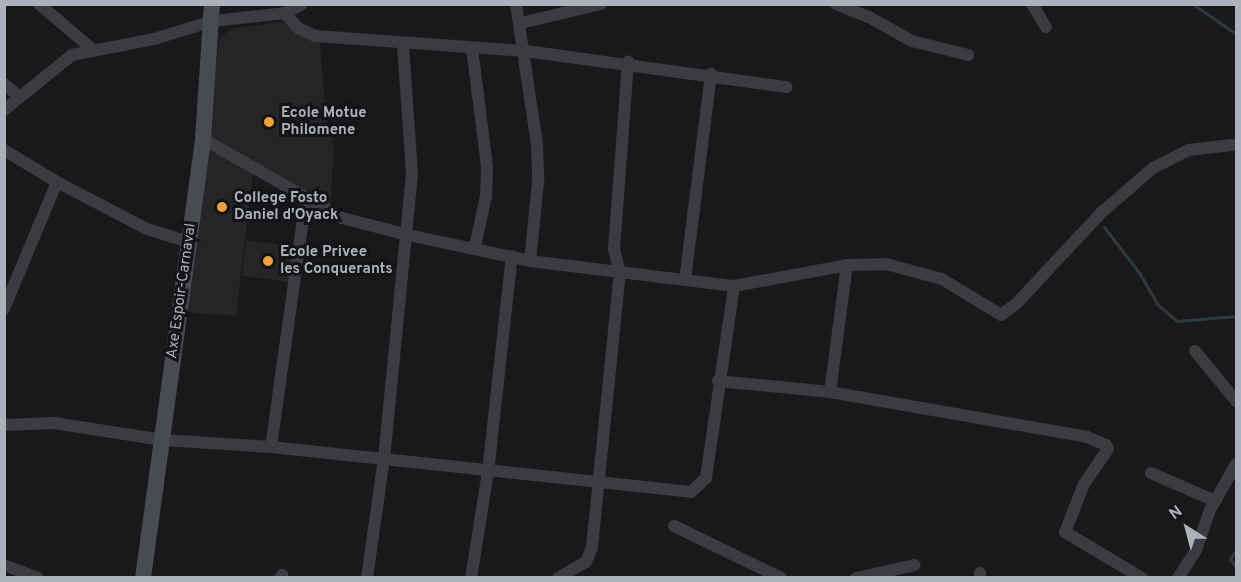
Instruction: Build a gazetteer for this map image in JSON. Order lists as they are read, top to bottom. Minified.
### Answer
{"streets":{"street":["Axe Espoir-Carnaval"]},"places":["Ecole Motue Philomene","College Fosto Daniel d'Oyack","Ecole Privee les Conquerants"],"north":"top left"}
